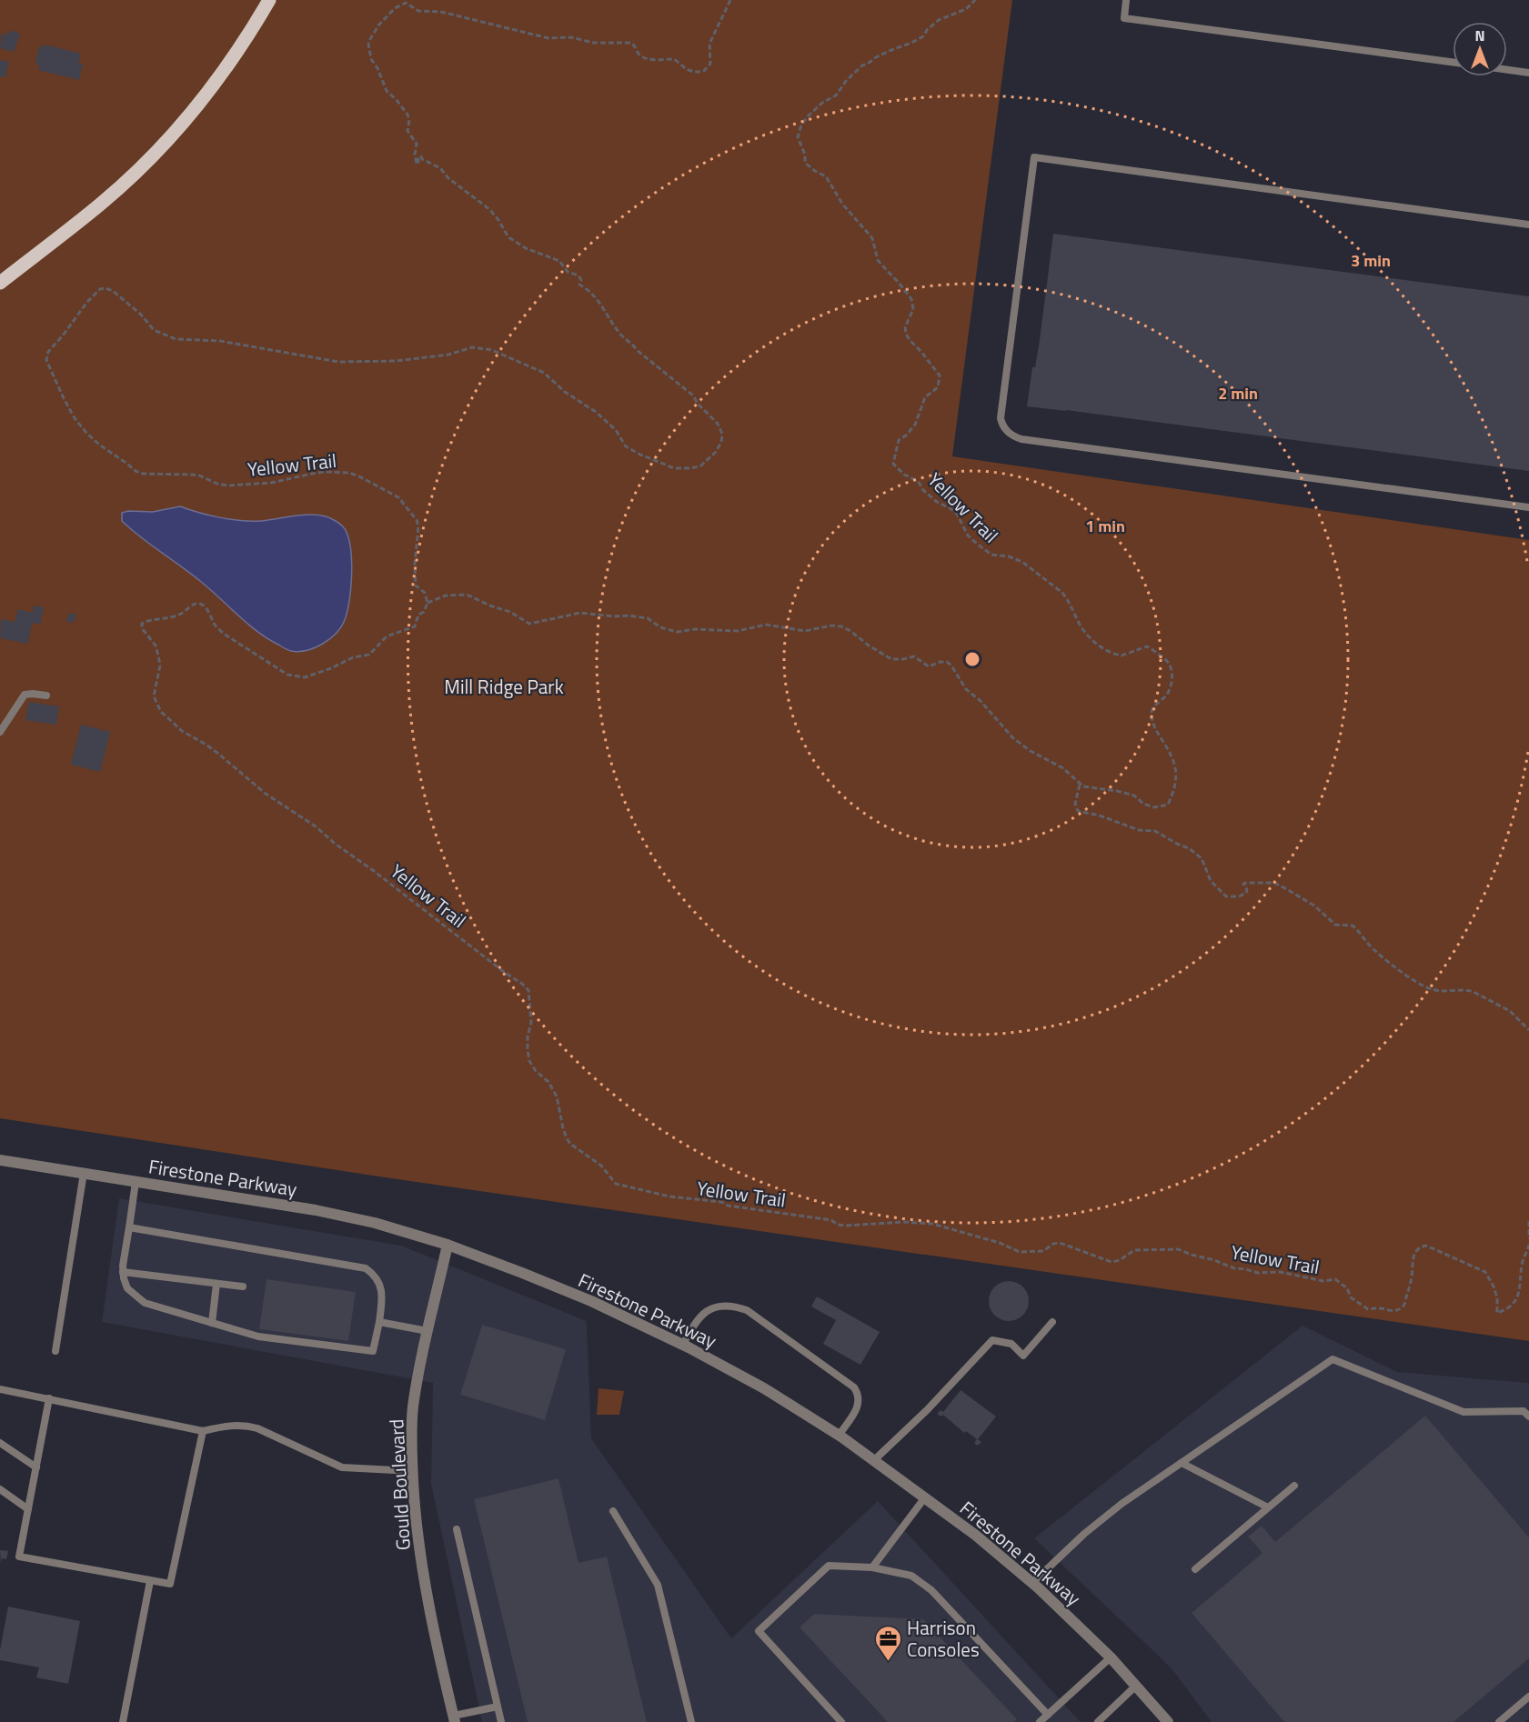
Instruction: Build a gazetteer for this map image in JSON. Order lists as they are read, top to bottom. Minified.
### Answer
{"streets":{"street":["Firestone Parkway","Gould Boulevard"],"path":["Yellow Trail"]},"crossings":[["Firestone Parkway","Gould Boulevard"]],"parks":["Mill Ridge Park"],"places":{"office":["Harrison Consoles"]},"north":"top","rings":["3 min","2 min","1 min"]}
